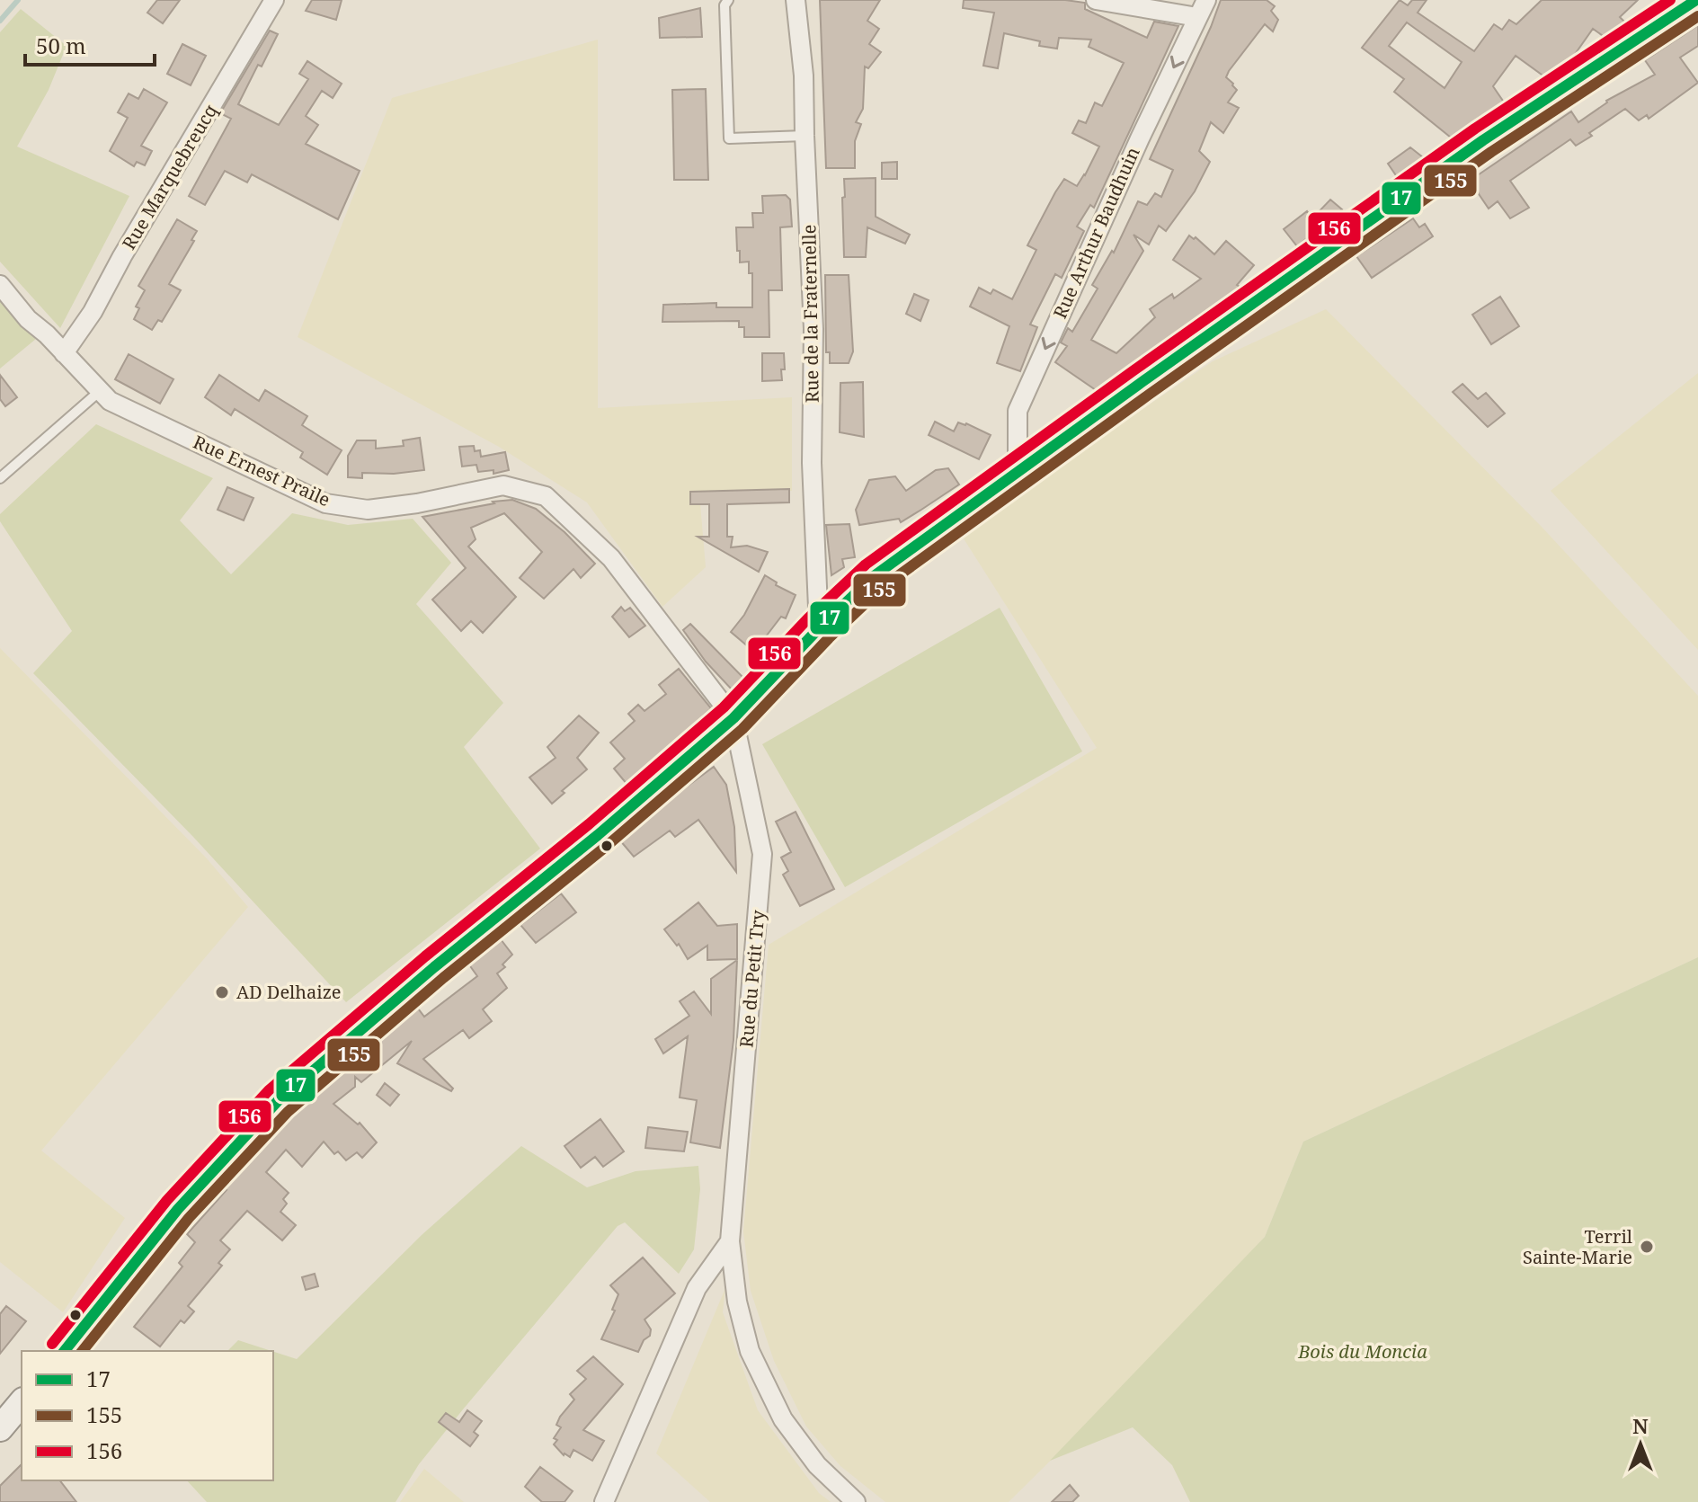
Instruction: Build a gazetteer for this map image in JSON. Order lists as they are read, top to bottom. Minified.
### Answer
{"streets":{"street":["Rue Marquebreucq","Rue Arthur Baudhuin","Rue de la Fraternelle","Rue Ernest Praile","Rue du Petit Try"]},"crossings":[["Rue Marquebreucq","Rue Ernest Praile"],["Rue Ernest Praile","Rue du Petit Try"]],"one_way":["Rue Arthur Baudhuin"],"parks":["Bois du Moncia"],"places":["AD Delhaize","Terril Sainte-Marie"],"lines":["transit line 17","transit line 156","transit line 155"],"legend":["17","155","156"],"scale_bar":"50 m","north":"top"}
